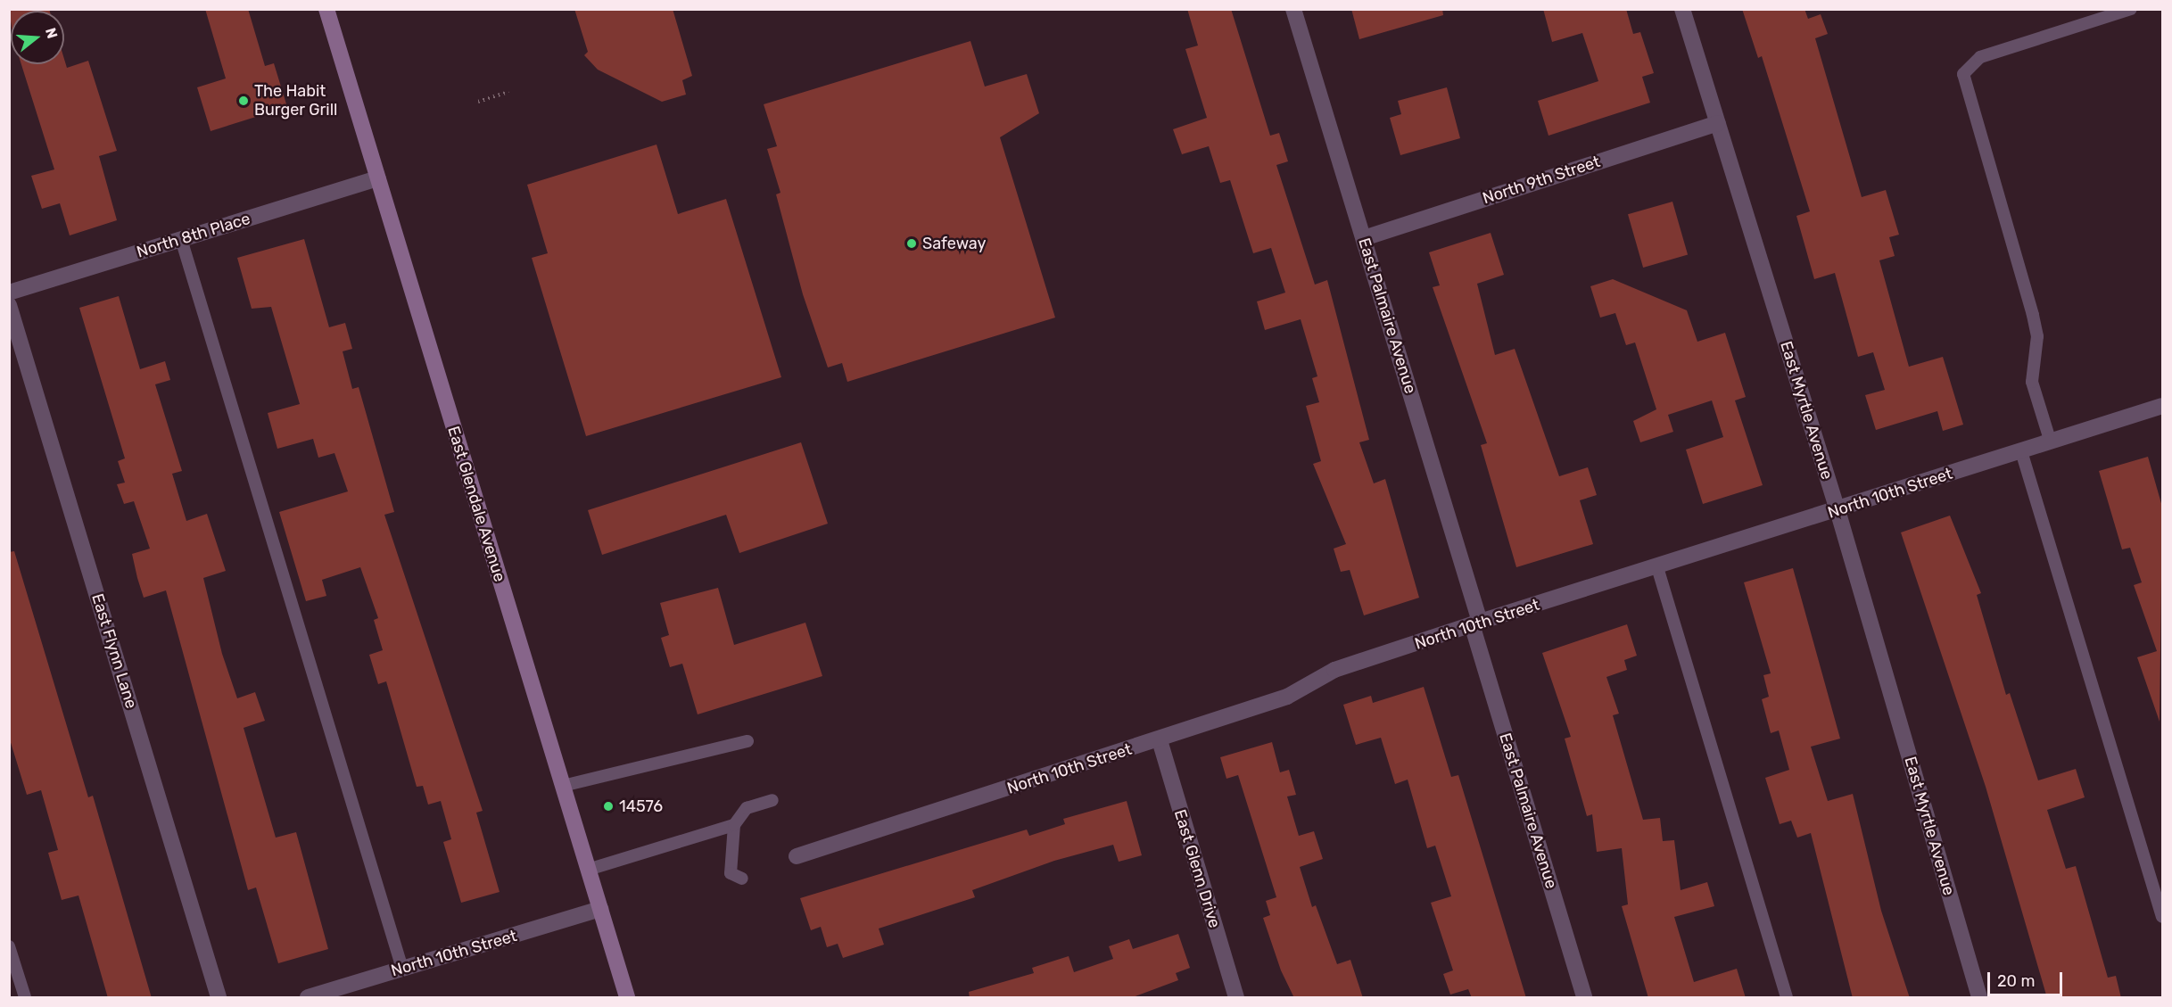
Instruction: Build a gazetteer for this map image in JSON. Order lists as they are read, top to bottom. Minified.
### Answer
{"streets":{"main road":["East Glendale Avenue"],"street":["North 9th Street","North 8th Place","East Palmaire Avenue","East Myrtle Avenue","North 10th Street","East Flynn Lane","East Glenn Drive"]},"crossings":[["North 9th Street","East Palmaire Avenue"],["North 9th Street","East Myrtle Avenue"],["North 8th Place","East Glendale Avenue"],["East Palmaire Avenue","North 10th Street"],["East Myrtle Avenue","North 10th Street"],["North 10th Street","East Glendale Avenue"],["North 10th Street","East Glenn Drive"]],"places":["The Habit Burger Grill","Safeway","14576"],"scale_bar":"20 m","north":"right"}
